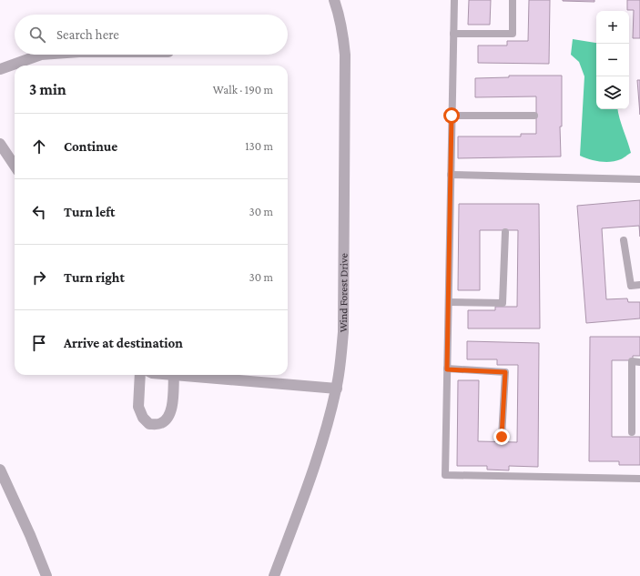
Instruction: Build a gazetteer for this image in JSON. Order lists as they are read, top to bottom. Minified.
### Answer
{"streets":{"street":["Wind Forest Drive"]},"page":{"map_buttons":["+","−"],"search":"Search here","heading":["3 min","Walk · 190 m"],"list":[["Continue","130 m"],["Turn left","30 m"],["Turn right","30 m"],"Arrive at destination"]}}
